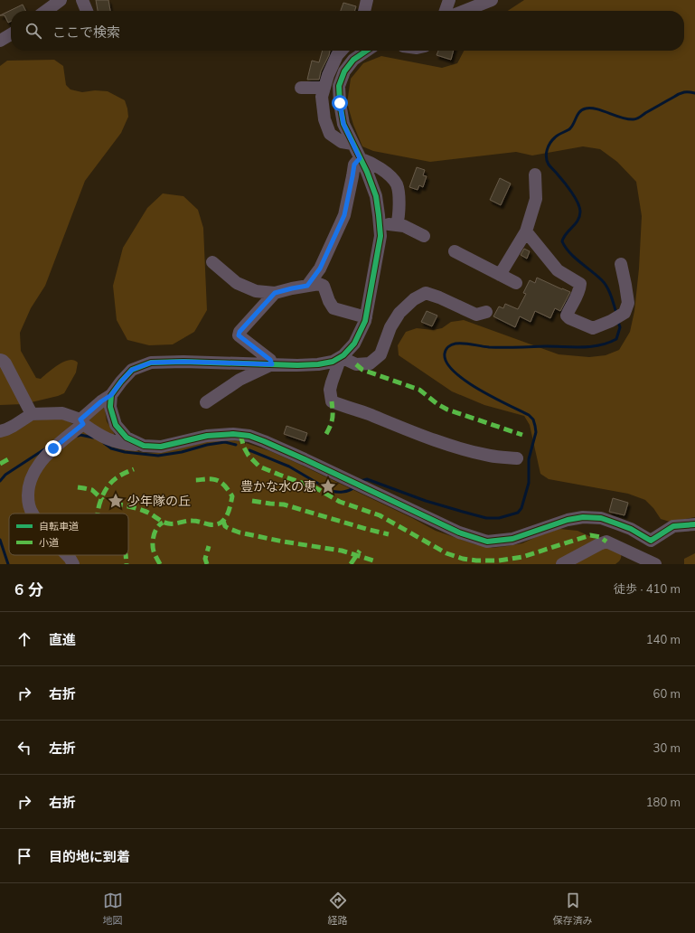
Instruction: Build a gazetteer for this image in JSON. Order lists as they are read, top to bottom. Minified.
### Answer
{"places":{"place":["豊かな水の恵","少年隊の丘"]},"legend":["自転車道","小道"],"page":{"search":"ここで検索","heading":["6 分","徒歩 · 410 m"],"list":[["直進","140 m"],["右折","60 m"],["左折","30 m"],["右折","180 m"],"目的地に到着"],"nav":["地図","経路","保存済み"]}}
